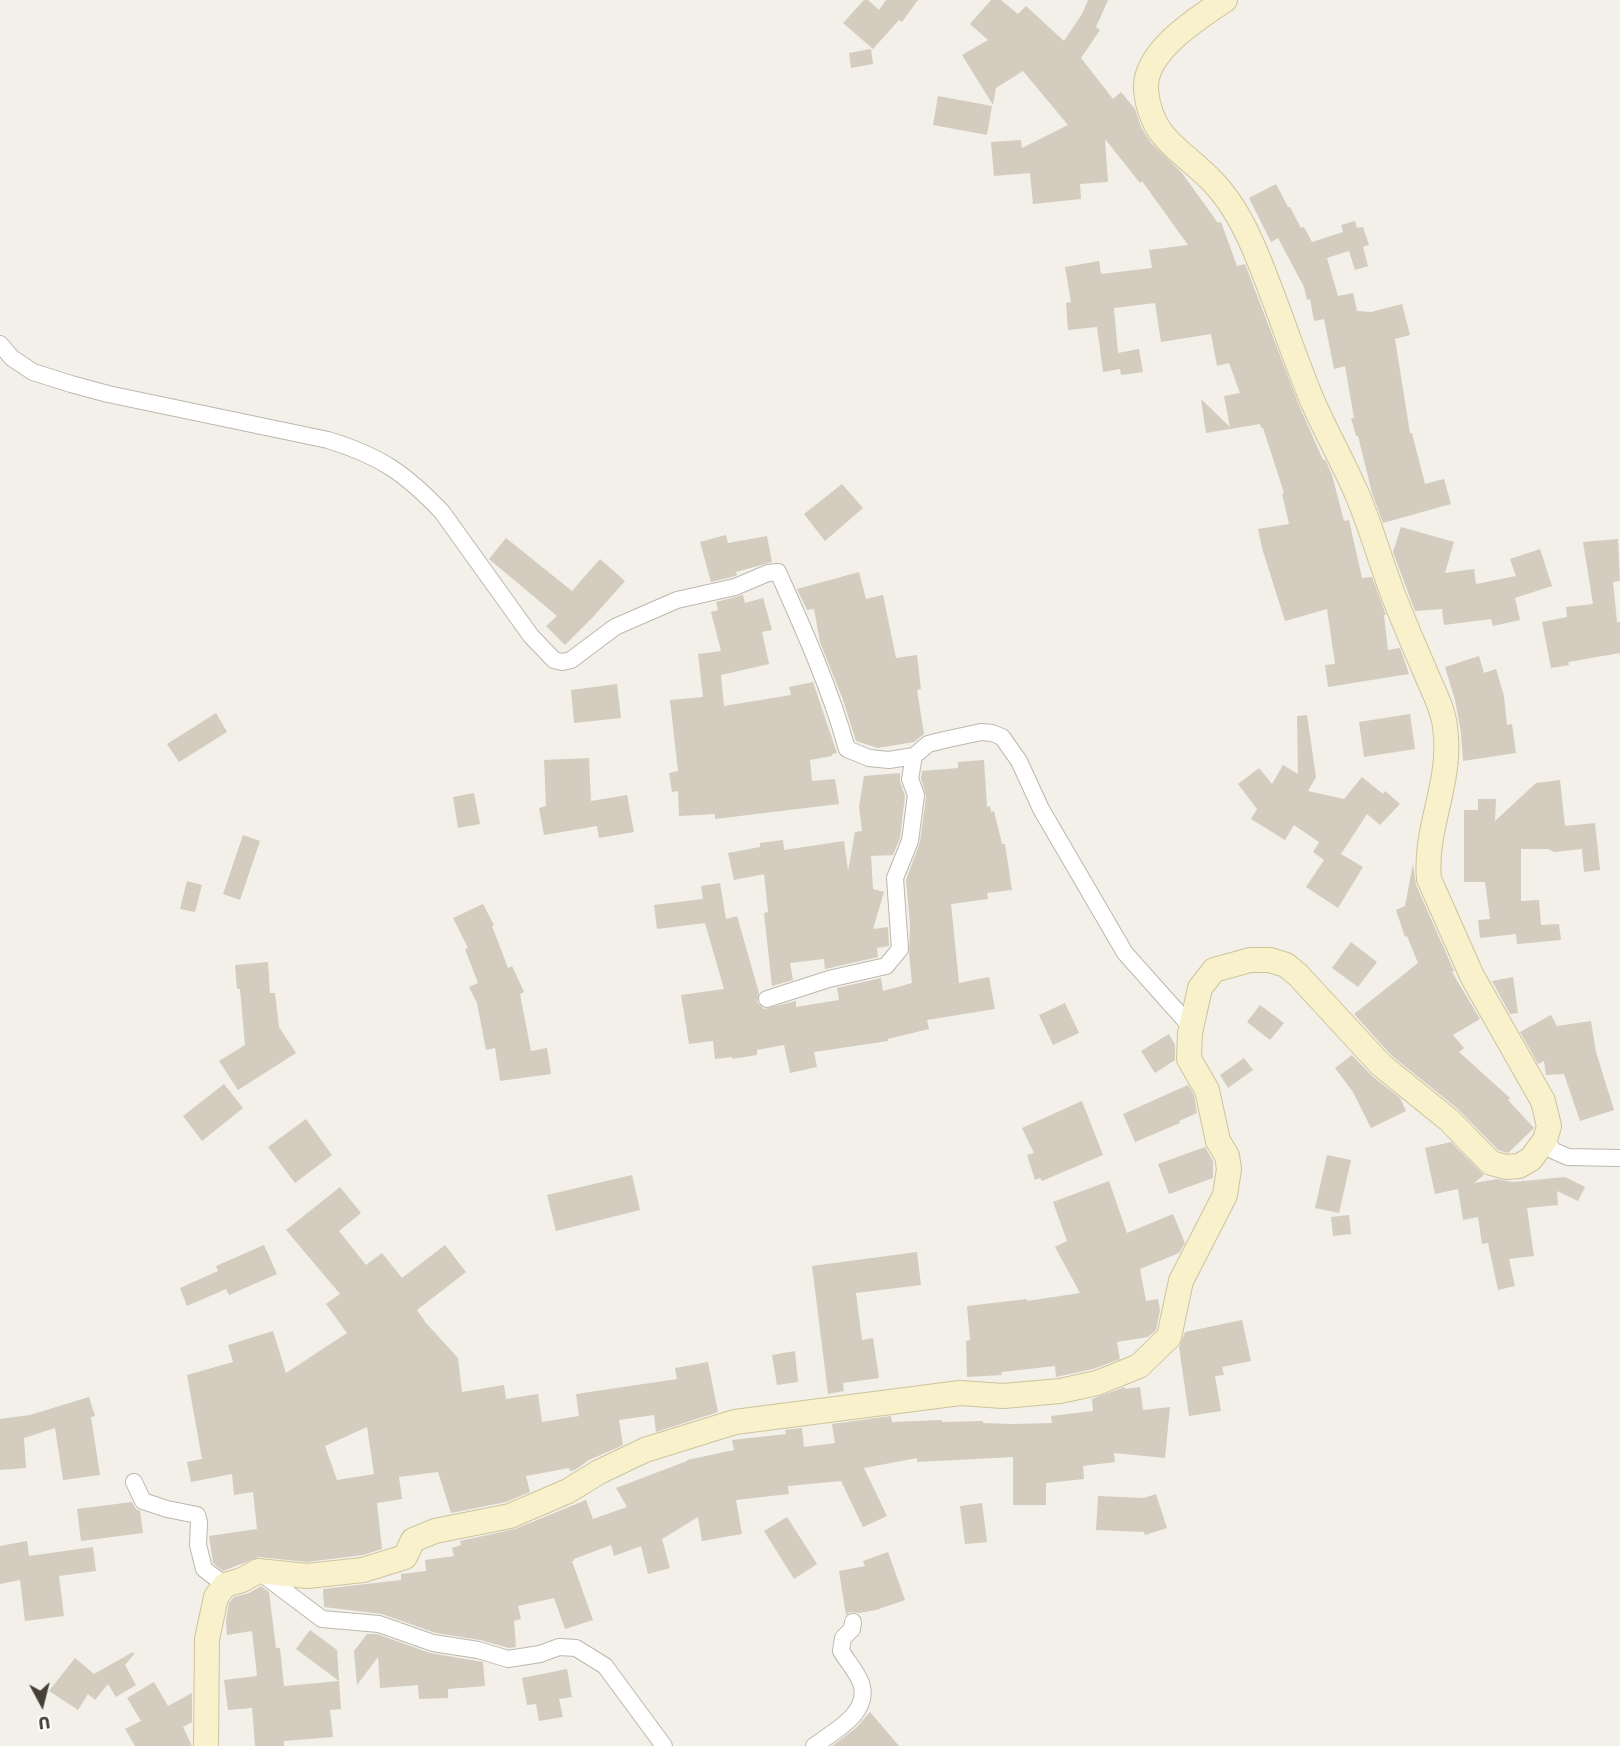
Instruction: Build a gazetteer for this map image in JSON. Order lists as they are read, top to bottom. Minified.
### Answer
{"north":"bottom"}
